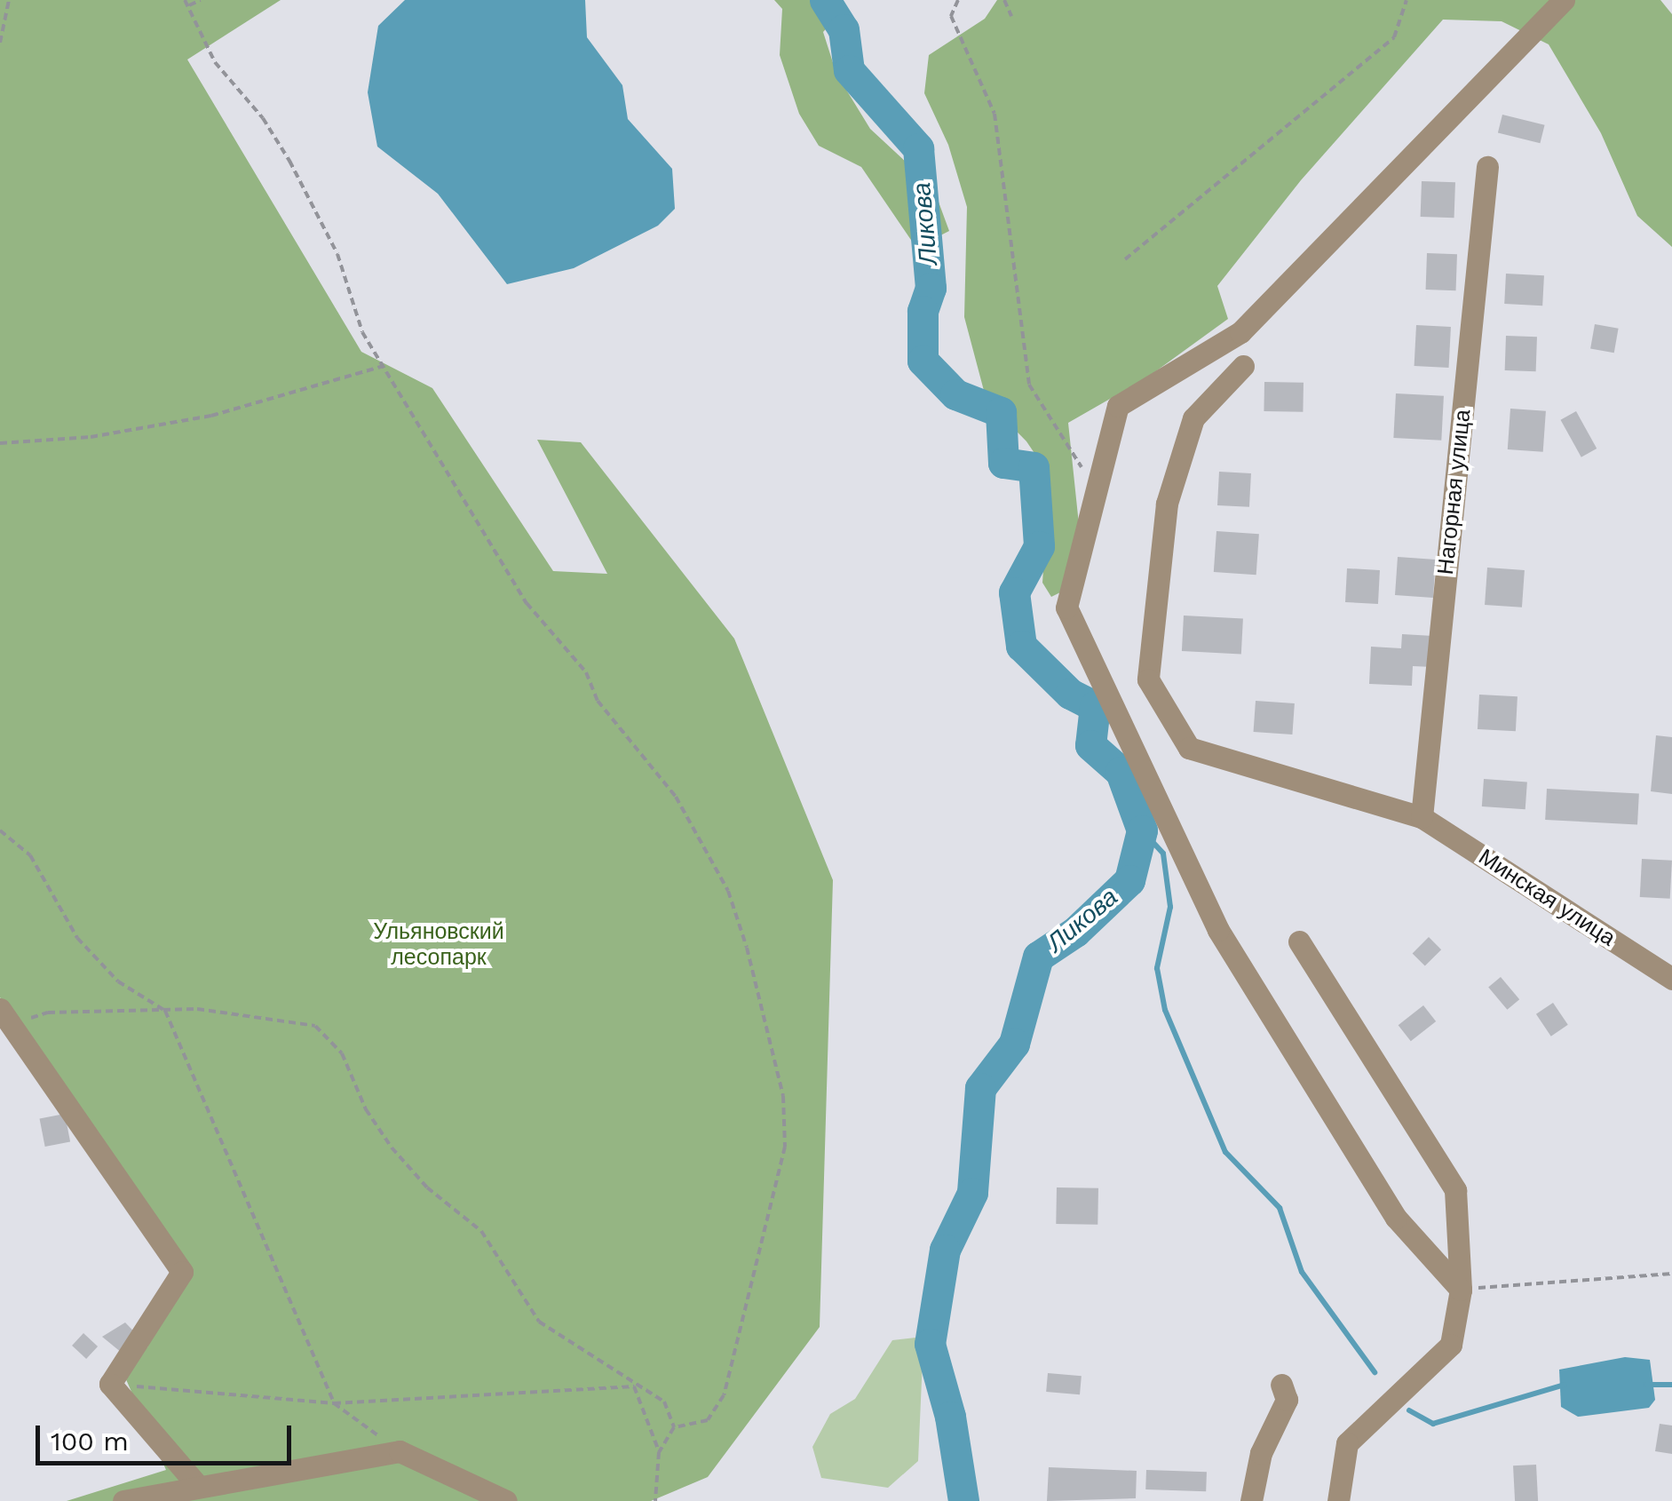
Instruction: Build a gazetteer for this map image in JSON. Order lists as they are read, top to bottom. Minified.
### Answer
{"streets":{"street":["Нагорная улица","Минская улица"]},"crossings":[["Нагорная улица","Минская улица"]],"water":["Ликова"],"parks":["Ульяновский лесопарк"],"scale_bar":"100 m"}
